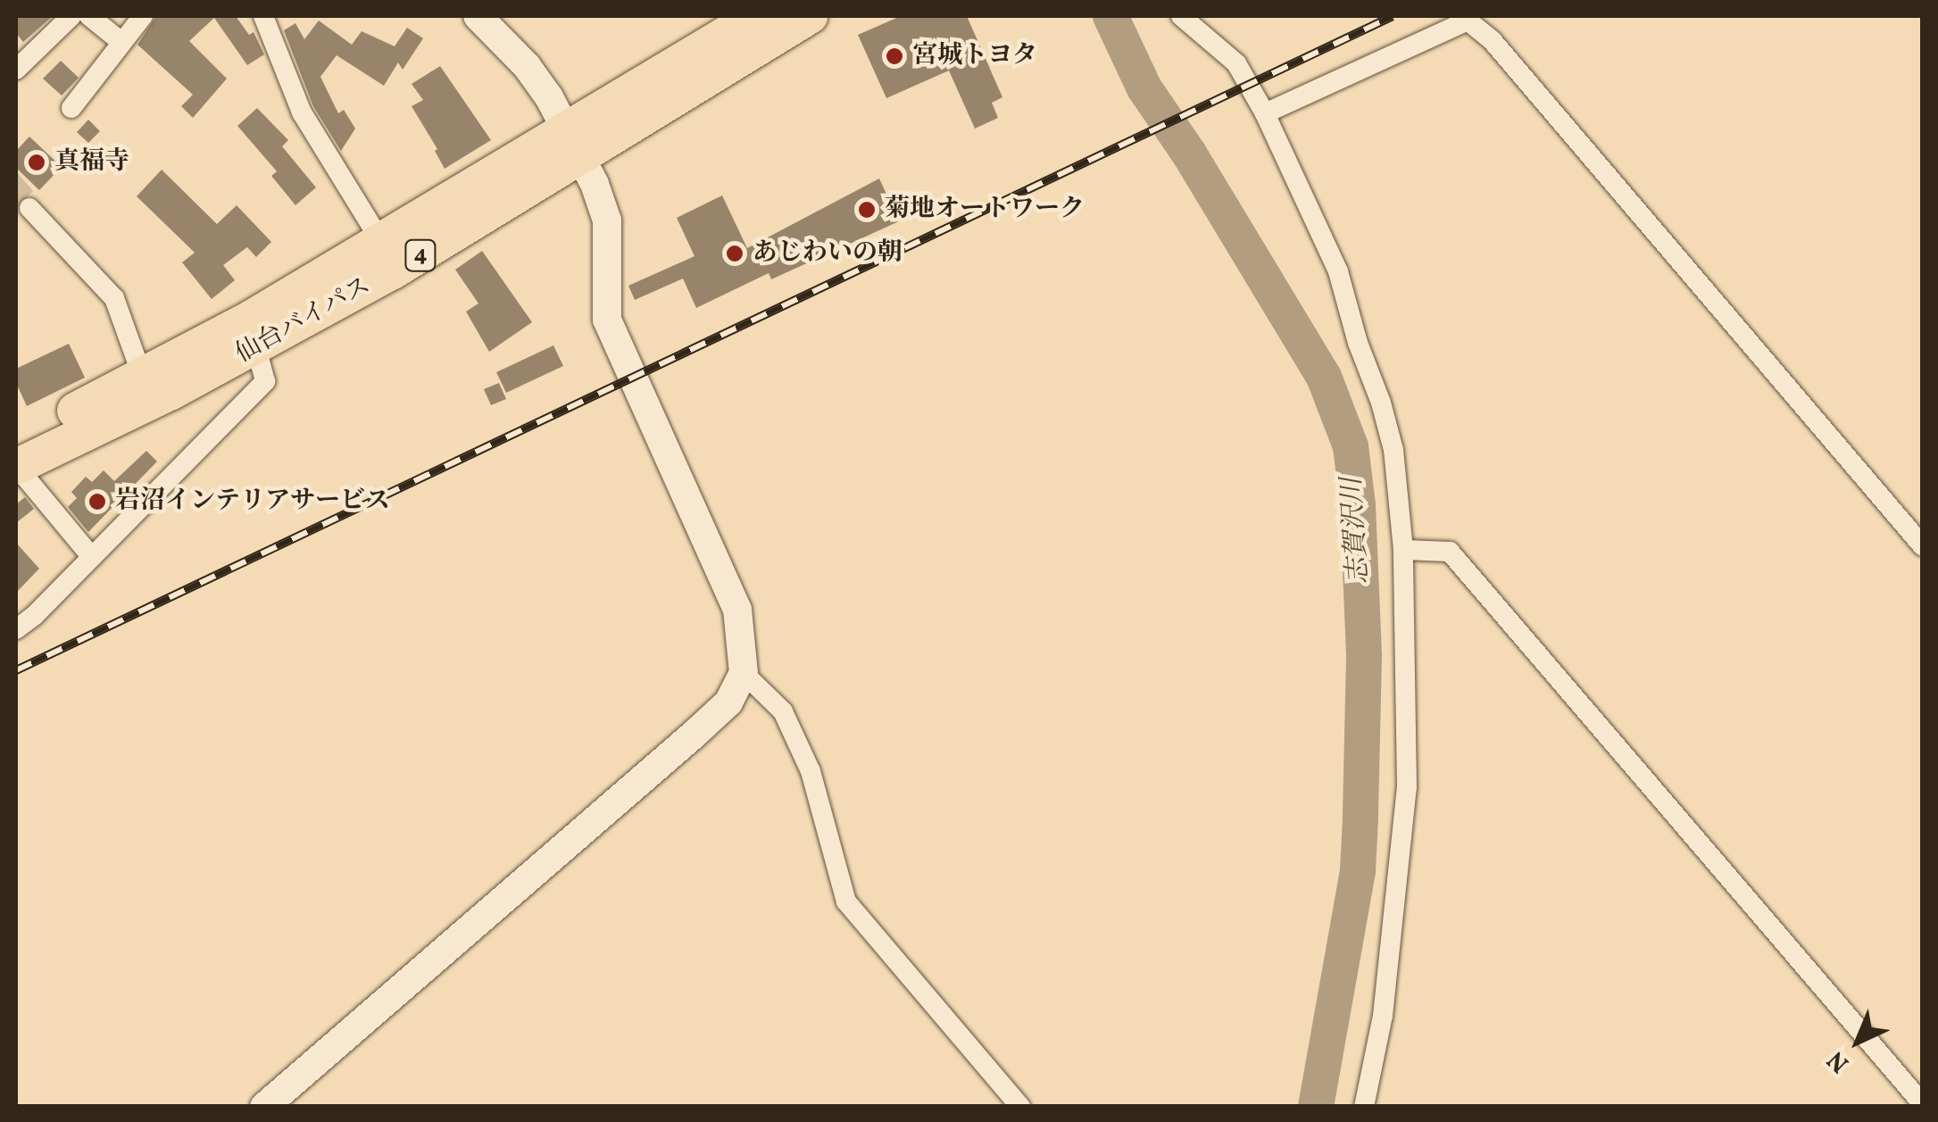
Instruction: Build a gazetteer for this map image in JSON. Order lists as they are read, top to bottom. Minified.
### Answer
{"streets":{"highway":["4","仙台バイパス"]},"water":["志賀沢川"],"places":["宮城トヨタ","真福寺","菊地オートワーク","あじわいの朝","岩沼インテリアサービス"],"north":"bottom left"}
